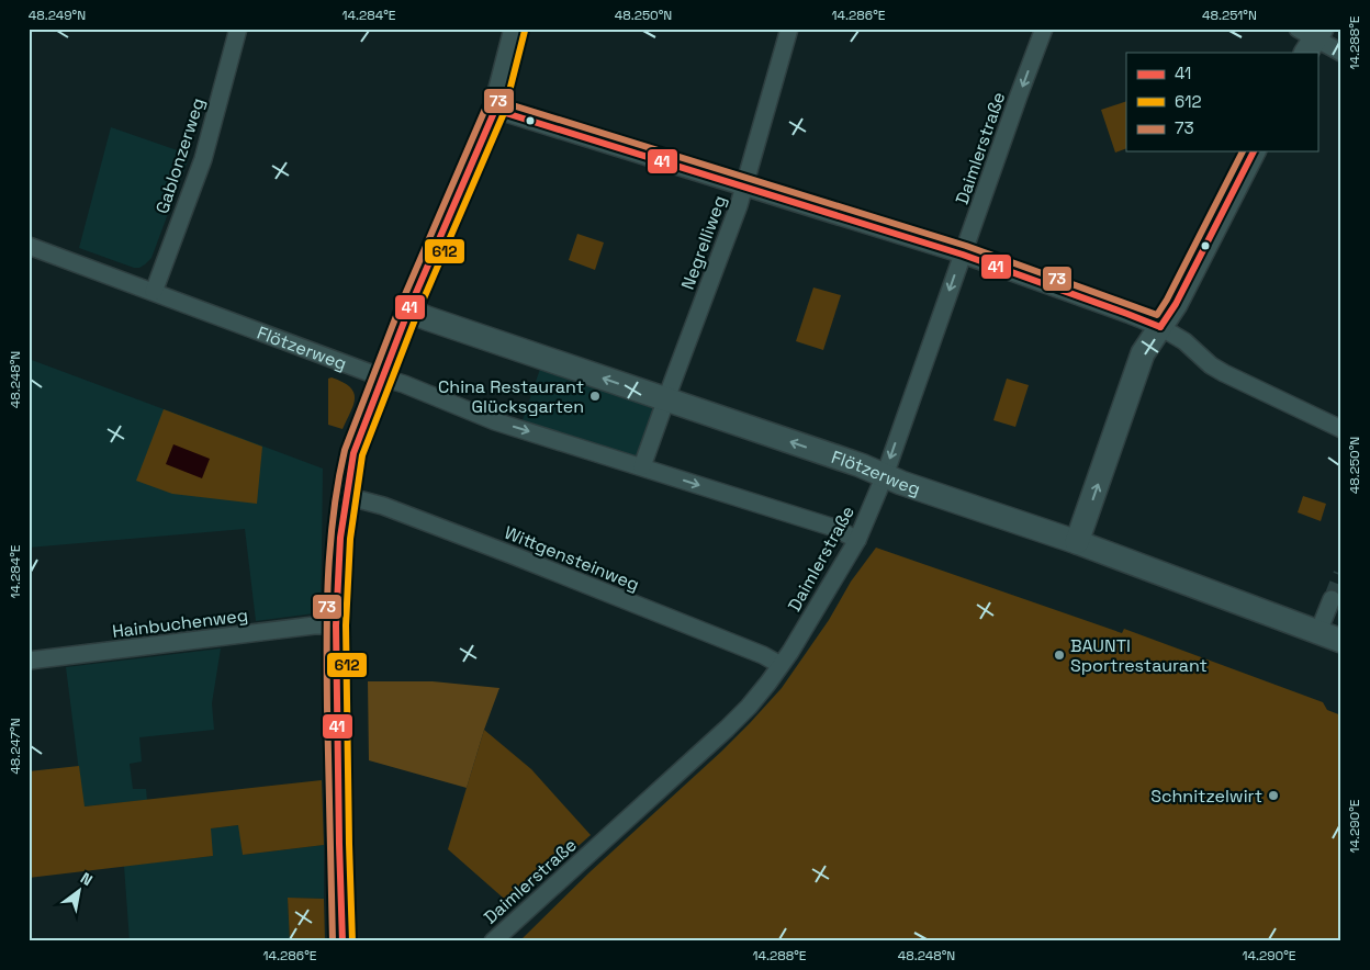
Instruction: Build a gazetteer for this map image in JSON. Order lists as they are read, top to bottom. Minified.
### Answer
{"streets":{"street":["Daimlerstraße","Gablonzerweg","Negrelliweg","Flötzerweg","Wittgensteinweg","Hainbuchenweg"]},"crossings":[["Daimlerstraße","Flötzerweg"],["Daimlerstraße","Wittgensteinweg"],["Gablonzerweg","Flötzerweg"],["Negrelliweg","Flötzerweg"]],"one_way":["Daimlerstraße"],"places":["China Restaurant Glücksgarten","BAUNTI Sportrestaurant","Schnitzelwirt"],"lines":["transit line 612","transit line 73","transit line 41"],"legend":["41","612","73"],"north":"top right","coordinates":["48.249°N","14.284°E","48.250°N","14.286°E","48.251°N","14.288°E","48.248°N","48.247°N","14.290°E"]}
